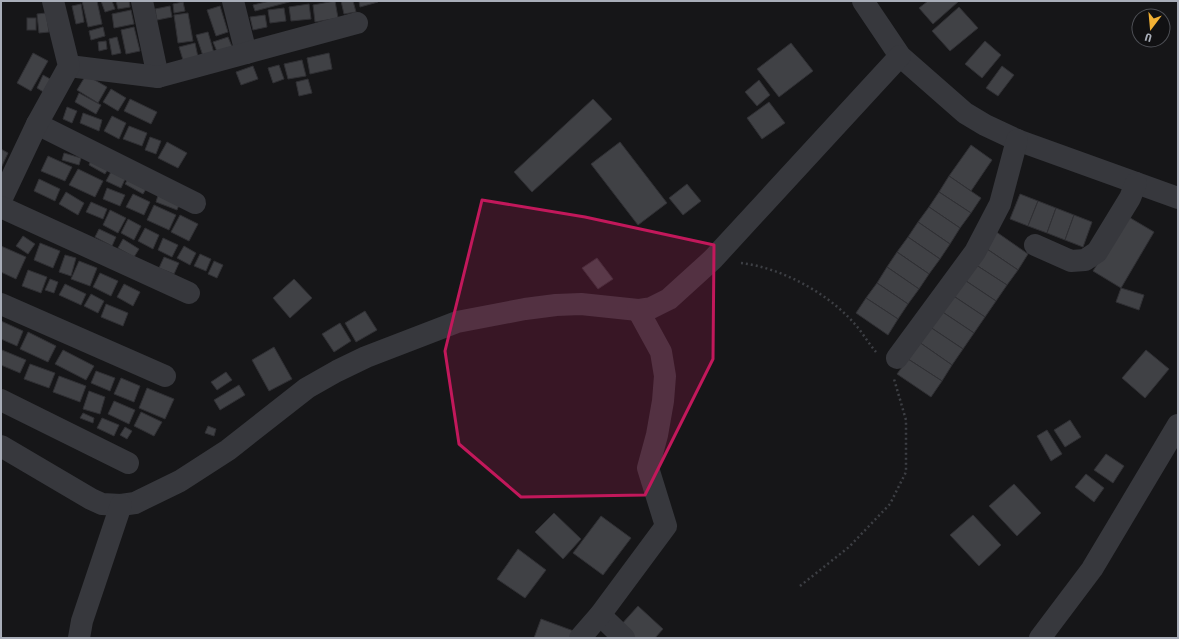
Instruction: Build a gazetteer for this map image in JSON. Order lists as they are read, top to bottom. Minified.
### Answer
{"north":"bottom"}
